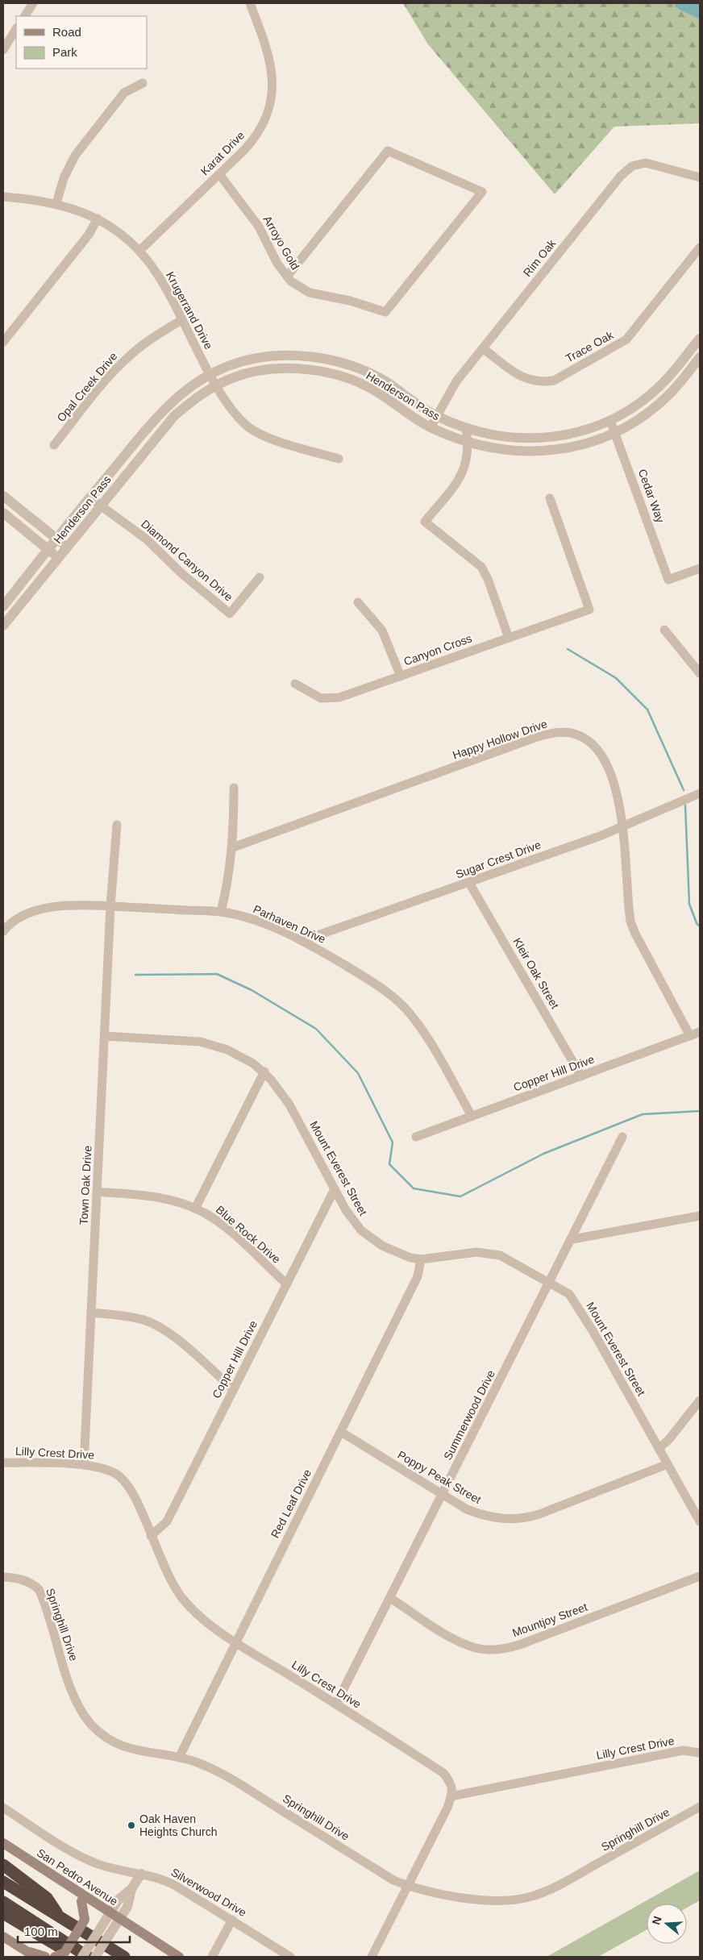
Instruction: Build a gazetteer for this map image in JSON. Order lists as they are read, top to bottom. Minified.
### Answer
{"streets":{"main road":["San Pedro Avenue"],"street":["Karat Drive","Arroyo Gold","Rim Oak","Krugerrand Drive","Trace Oak","Opal Creek Drive","Henderson Pass","Cedar Way","Diamond Canyon Drive","Canyon Cross","Happy Hollow Drive","Sugar Crest Drive","Parhaven Drive","Kleir Oak Street","Copper Hill Drive","Mount Everest Street","Town Oak Drive","Blue Rock Drive","Summerwood Drive","Lilly Crest Drive","Poppy Peak Street","Red Leaf Drive","Mountjoy Street","Springhill Drive","Silverwood Drive"]},"crossings":[["Karat Drive","Arroyo Gold"],["Karat Drive","Krugerrand Drive"],["Rim Oak","Trace Oak"],["Rim Oak","Henderson Pass"],["Krugerrand Drive","Opal Creek Drive"],["Krugerrand Drive","Henderson Pass"],["Henderson Pass","Cedar Way"],["Henderson Pass","Diamond Canyon Drive"],["Happy Hollow Drive","Sugar Crest Drive"],["Happy Hollow Drive","Copper Hill Drive"],["Sugar Crest Drive","Parhaven Drive"],["Sugar Crest Drive","Kleir Oak Street"],["Parhaven Drive","Copper Hill Drive"],["Parhaven Drive","Town Oak Drive"],["Kleir Oak Street","Copper Hill Drive"],["Copper Hill Drive","Mount Everest Street"],["Copper Hill Drive","Blue Rock Drive"],["Copper Hill Drive","Lilly Crest Drive"],["Mount Everest Street","Town Oak Drive"],["Mount Everest Street","Summerwood Drive"],["Mount Everest Street","Poppy Peak Street"],["Mount Everest Street","Red Leaf Drive"],["Town Oak Drive","Blue Rock Drive"],["Town Oak Drive","Lilly Crest Drive"],["Summerwood Drive","Lilly Crest Drive"],["Summerwood Drive","Poppy Peak Street"],["Summerwood Drive","Mountjoy Street"],["Lilly Crest Drive","Red Leaf Drive"],["Poppy Peak Street","Red Leaf Drive"],["Red Leaf Drive","Springhill Drive"]],"places":["Oak Haven Heights Church"],"legend":["Road","Park"],"scale_bar":"100 m","north":"left"}
